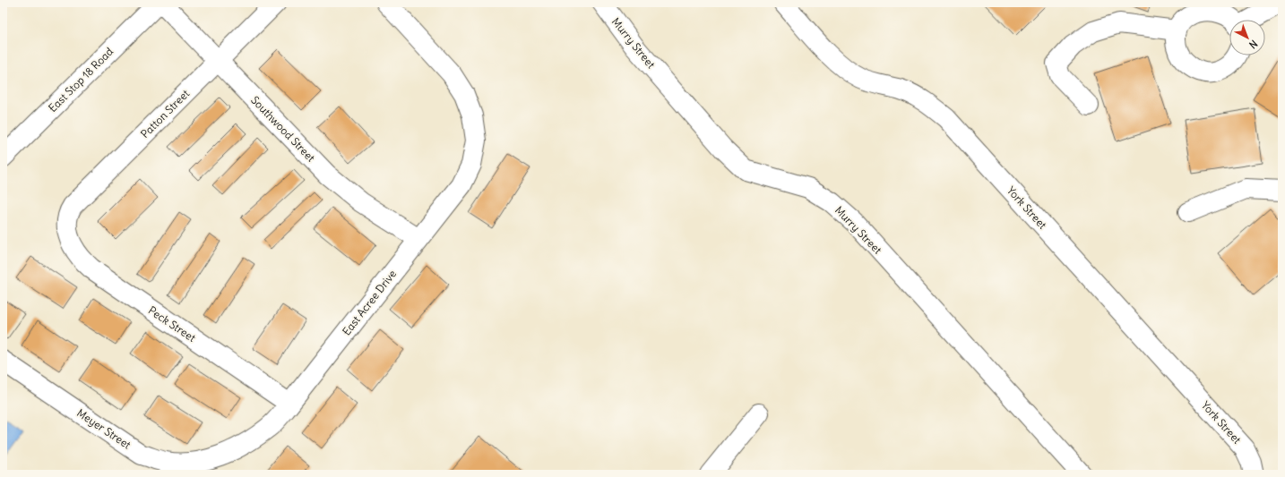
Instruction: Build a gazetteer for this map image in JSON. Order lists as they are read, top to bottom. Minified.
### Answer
{"streets":{"street":["Murry Street","East Stop 18 Road","Patton Street","Southwood Street","York Street","East Acree Drive","Peck Street","Meyer Street"]},"crossings":[["Patton Street","Southwood Street"],["Patton Street","Peck Street"],["Southwood Street","East Acree Drive"],["East Acree Drive","Peck Street"],["East Acree Drive","Meyer Street"]],"north":"bottom right"}
